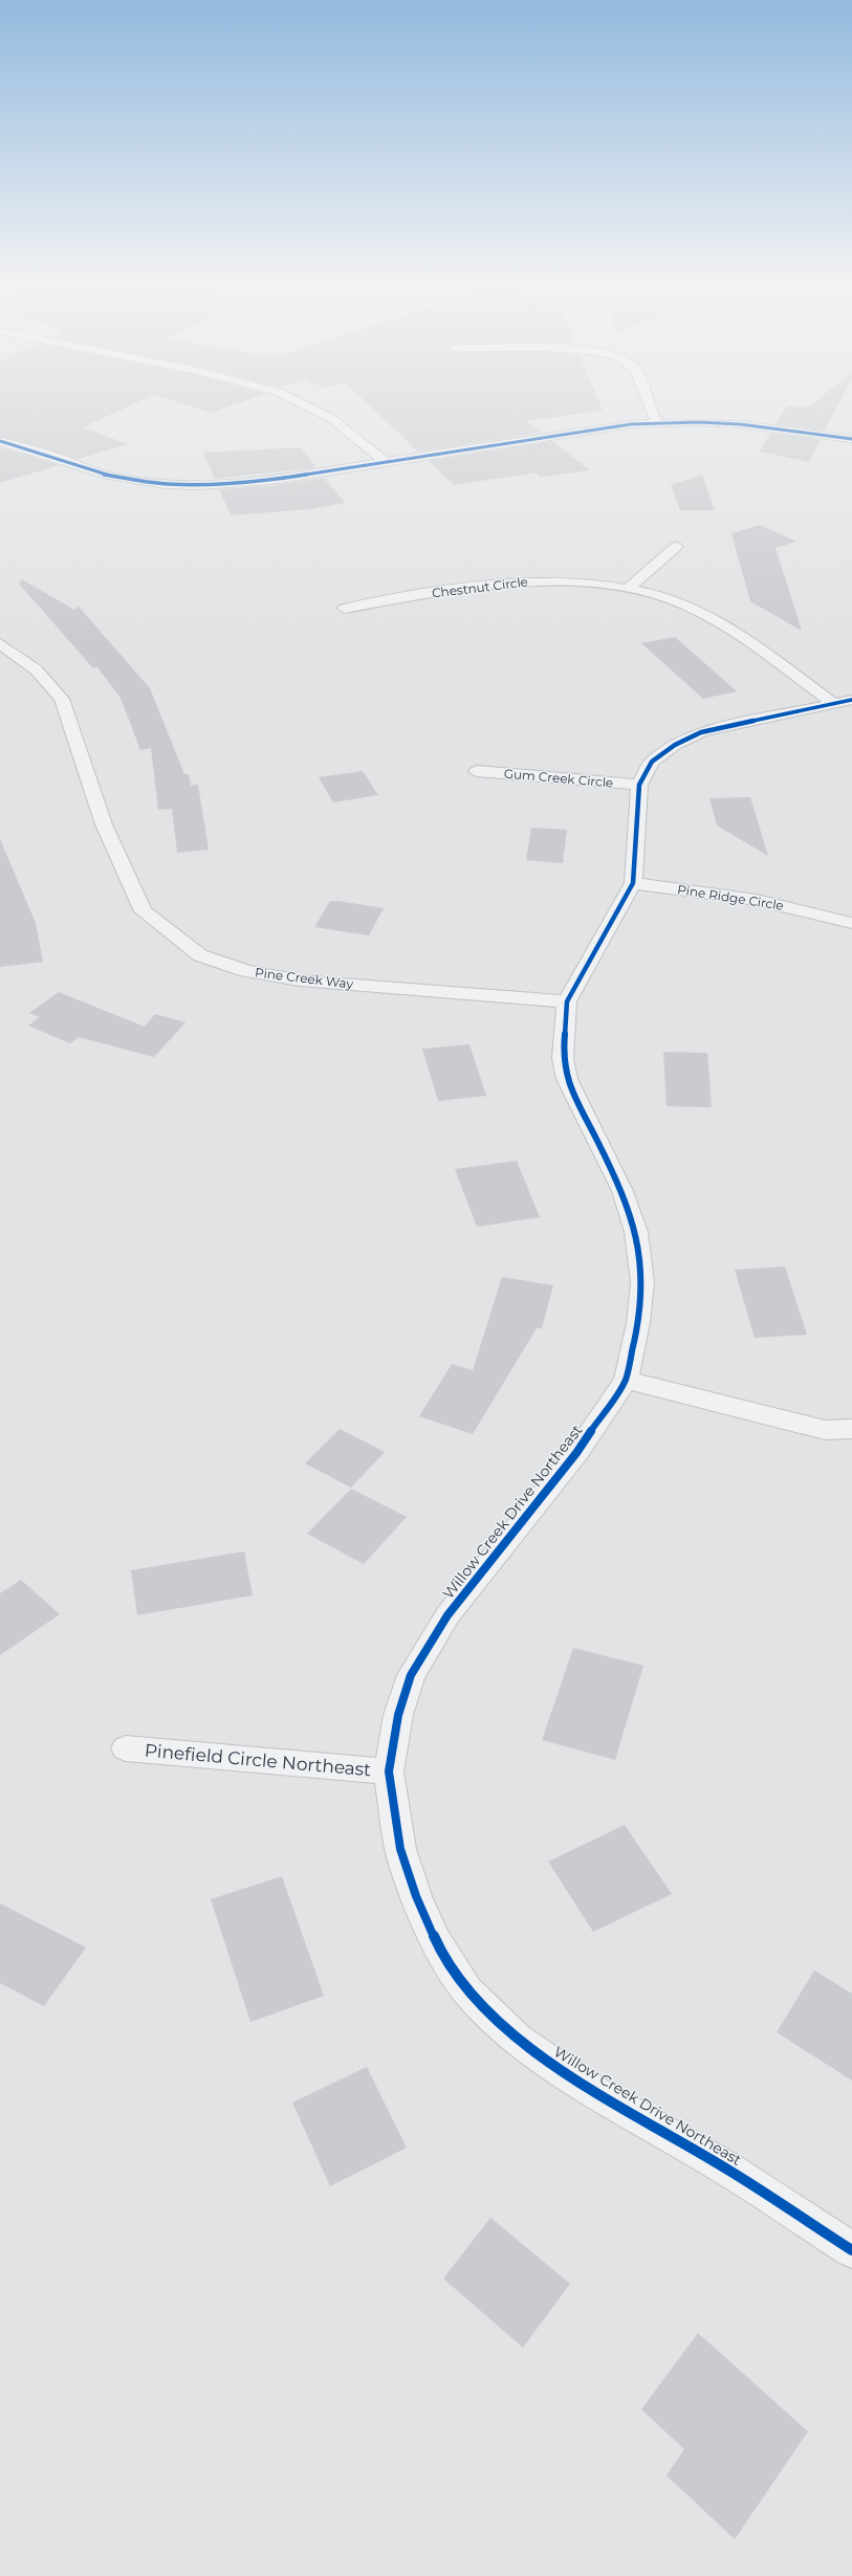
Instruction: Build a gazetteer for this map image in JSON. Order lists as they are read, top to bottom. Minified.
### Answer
{"streets":{"street":["Chestnut Circle","Gum Creek Circle","Pine Ridge Circle","Pine Creek Way","Willow Creek Drive Northeast","Pinefield Circle Northeast"]},"crossings":[["Chestnut Circle","Willow Creek Drive Northeast"],["Gum Creek Circle","Willow Creek Drive Northeast"],["Pine Ridge Circle","Willow Creek Drive Northeast"],["Pine Creek Way","Willow Creek Drive Northeast"],["Willow Creek Drive Northeast","Pinefield Circle Northeast"]]}
